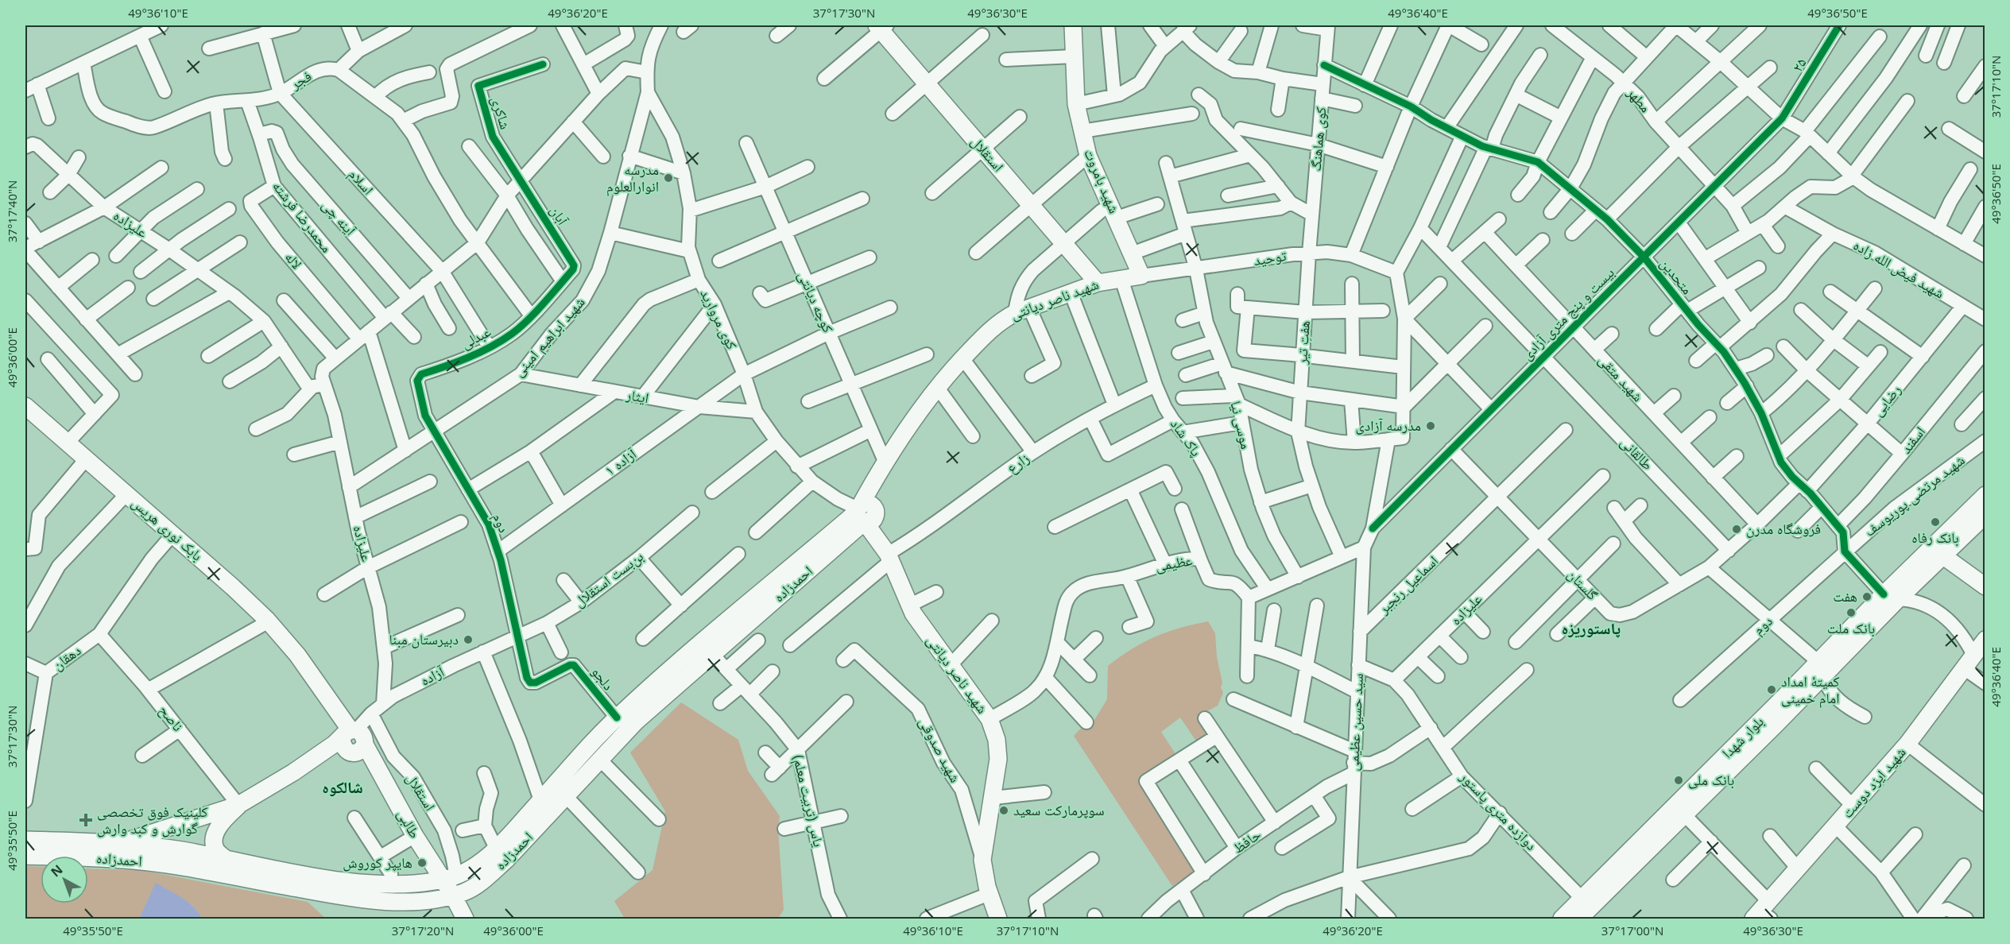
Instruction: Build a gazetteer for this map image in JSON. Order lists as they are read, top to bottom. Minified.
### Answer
{"streets":{"main road":["استقلال","شهید بامروت","شهید ناصر دیانتی","بابک نوری هریس","احمدزاده","بلوار شهدا","شهید ایزد دوست","طالبی"],"street":["۲۵","فجر","مطهر","شاکری","کوی هماهنگ","اسلام","آبان","محمدرضا فرشته","آینه چی","علیزاده","توحید","لاله","شهید فیض الله زاده","متحدین","کوچه دیانتی","بیست و پنج متری آزادی","کوی مروارید","شهید ابراهیم امینی","عبدلی","هفتِ تیر","شهید متقی","ایثار","رضایی","موسی نیا","پاک شاد","اسفند","طالقانی","آزاده ۱","زارع","شهید مرتضی پوریوسف","دوم","عظیمی","بن‌بست استقلال","اسماعیل رنجبر","گلستان","دهقان","آزاده","دلجو","ناصح","سید حسین عظیمی","شهید صدوقی","یاس (تربیت معلم)","دوازده متری پاستور","حافظ"]},"crossings":[["۲۵","بیست و پنج متری آزادی"],["فجر","اسلام"],["فجر","محمدرضا فرشته"],["مطهر","بیست و پنج متری آزادی"],["شاکری","آبان"],["کوی هماهنگ","توحید"],["کوی هماهنگ","متحدین"],["کوی هماهنگ","هفتِ تیر"],["استقلال","شهید ناصر دیانتی"],["استقلال","احمدزاده"],["استقلال","آزاده"],["استقلال","طالبی"],["شهید بامروت","توحید"],["شهید بامروت","شهید ناصر دیانتی"],["اسلام","عبدلی"],["آبان","عبدلی"],["محمدرضا فرشته","آینه چی"],["محمدرضا فرشته","لاله"],["علیزاده","شهید ابراهیم امینی"],["علیزاده","گلستان"],["علیزاده","آزاده"],["علیزاده","دوازده متری پاستور"],["توحید","شهید ناصر دیانتی"],["توحید","هفتِ تیر"],["توحید","موسی نیا"],["شهید فیض الله زاده","رضایی"],["متحدین","بیست و پنج متری آزادی"],["متحدین","رضایی"],["متحدین","اسفند"],["متحدین","شهید مرتضی پوریوسف"],["متحدین","دوم"],["متحدین","گلستان"],["شهید ناصر دیانتی","کوچه دیانتی"],["شهید ناصر دیانتی","کوی مروارید"],["شهید ناصر دیانتی","پاک شاد"],["شهید ناصر دیانتی","زارع"],["شهید ناصر دیانتی","احمدزاده"],["شهید ناصر دیانتی","شهید صدوقی"],["کوچه دیانتی","آزاده ۱"],["بیست و پنج متری آزادی","شهید متقی"],["بیست و پنج متری آزادی","طالقانی"],["بیست و پنج متری آزادی","گلستان"],["بیست و پنج متری آزادی","سید حسین عظیمی"],["کوی مروارید","شهید ابراهیم امینی"],["کوی مروارید","ایثار"],["کوی مروارید","آزاده ۱"],["کوی مروارید","احمدزاده"],["شهید ابراهیم امینی","عبدلی"],["شهید ابراهیم امینی","ایثار"],["شهید ابراهیم امینی","دوم"],["عبدلی","دوم"],["شهید متقی","گلستان"],["ایثار","آزاده ۱"],["رضایی","گلستان"],["پاک شاد","زارع"],["طالقانی","گلستان"],["آزاده ۱","دوم"],["شهید مرتضی پوریوسف","دوم"],["دوم","بن‌بست استقلال"],["دوم","آزاده"],["دوم","دلجو"],["بابک نوری هریس","احمدزاده"],["بابک نوری هریس","دهقان"],["بابک نوری هریس","آزاده"],["بابک نوری هریس","طالبی"],["بن‌بست استقلال","آزاده"],["بن‌بست استقلال","دلجو"],["احمدزاده","آزاده"],["احمدزاده","دلجو"],["احمدزاده","ناصح"],["احمدزاده","یاس (تربیت معلم)"],["احمدزاده","طالبی"],["اسماعیل رنجبر","گلستان"],["اسماعیل رنجبر","سید حسین عظیمی"],["دهقان","ناصح"],["آزاده","دلجو"],["آزاده","طالبی"],["سید حسین عظیمی","دوازده متری پاستور"],["سید حسین عظیمی","حافظ"],["بلوار شهدا","دوازده متری پاستور"]],"districts":["پاستوریزه","شالکوه"],"places":{"other":["مدرسه انوارالعلوم","مدرسه آزادی","بانک رفاه","فروشگاه مدرن","هفت","بانک ملت","دبیرستان مبنا","کمیتهٔ امداد امام خمینی","بانک ملی","سوپرمارکت سعید","هايپر كوروش"],"health":["کلینیک فوق تخصصی گوارش و کبد وارش"]},"north":"top left","coordinates":["49°36'10\"E","49°36'20\"E","37°17'30\"N","49°36'30\"E","49°36'40\"E","49°36'50\"E","37°17'10\"N","37°17'40\"N","49°36'00\"E","49°35'50\"E","37°17'20\"N","37°17'00\"N"]}
